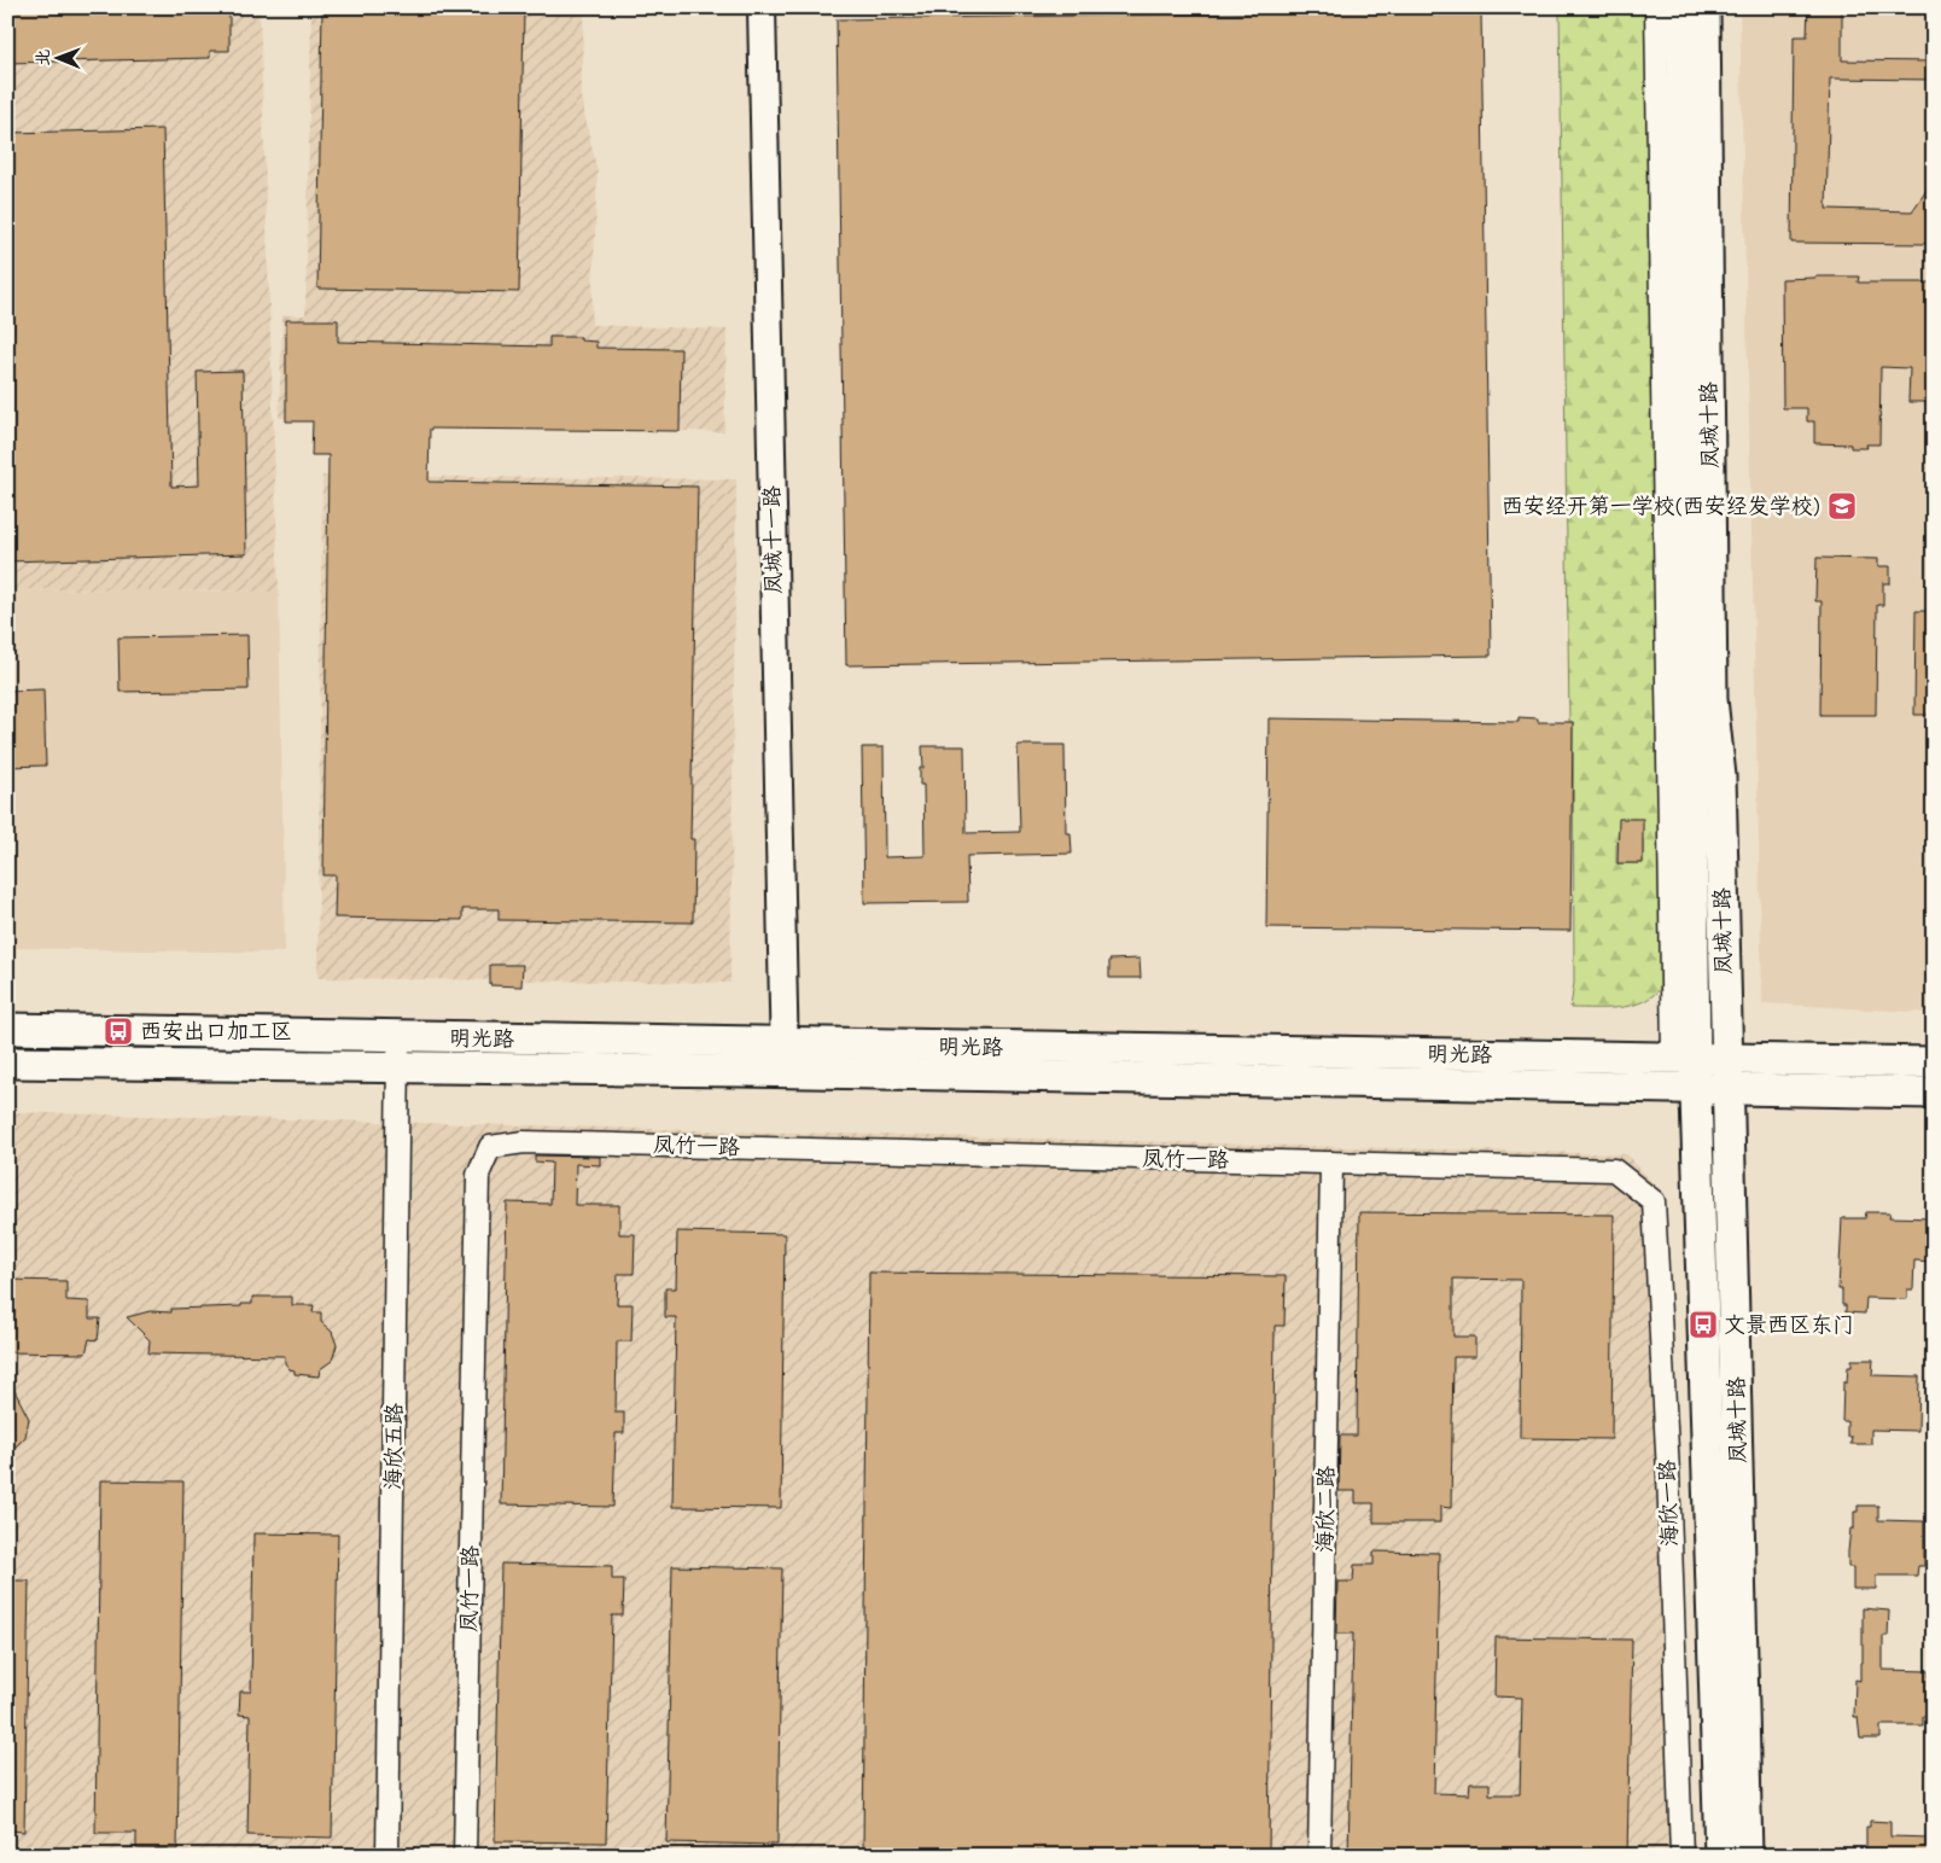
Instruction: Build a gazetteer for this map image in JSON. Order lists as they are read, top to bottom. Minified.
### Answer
{"streets":{"main road":["凤城十路","明光路"],"street":["凤城十一路","凤竹一路","海欣五路","海欣一路","海欣二路"]},"crossings":[["凤城十路","明光路"],["凤城十一路","明光路"],["明光路","海欣五路"],["凤竹一路","海欣一路"],["凤竹一路","海欣二路"]],"places":{"school or university":["西安经开第一学校(西安经发学校)"],"bus stop":["西安出口加工区","文景西区东门"]},"north":"left"}
